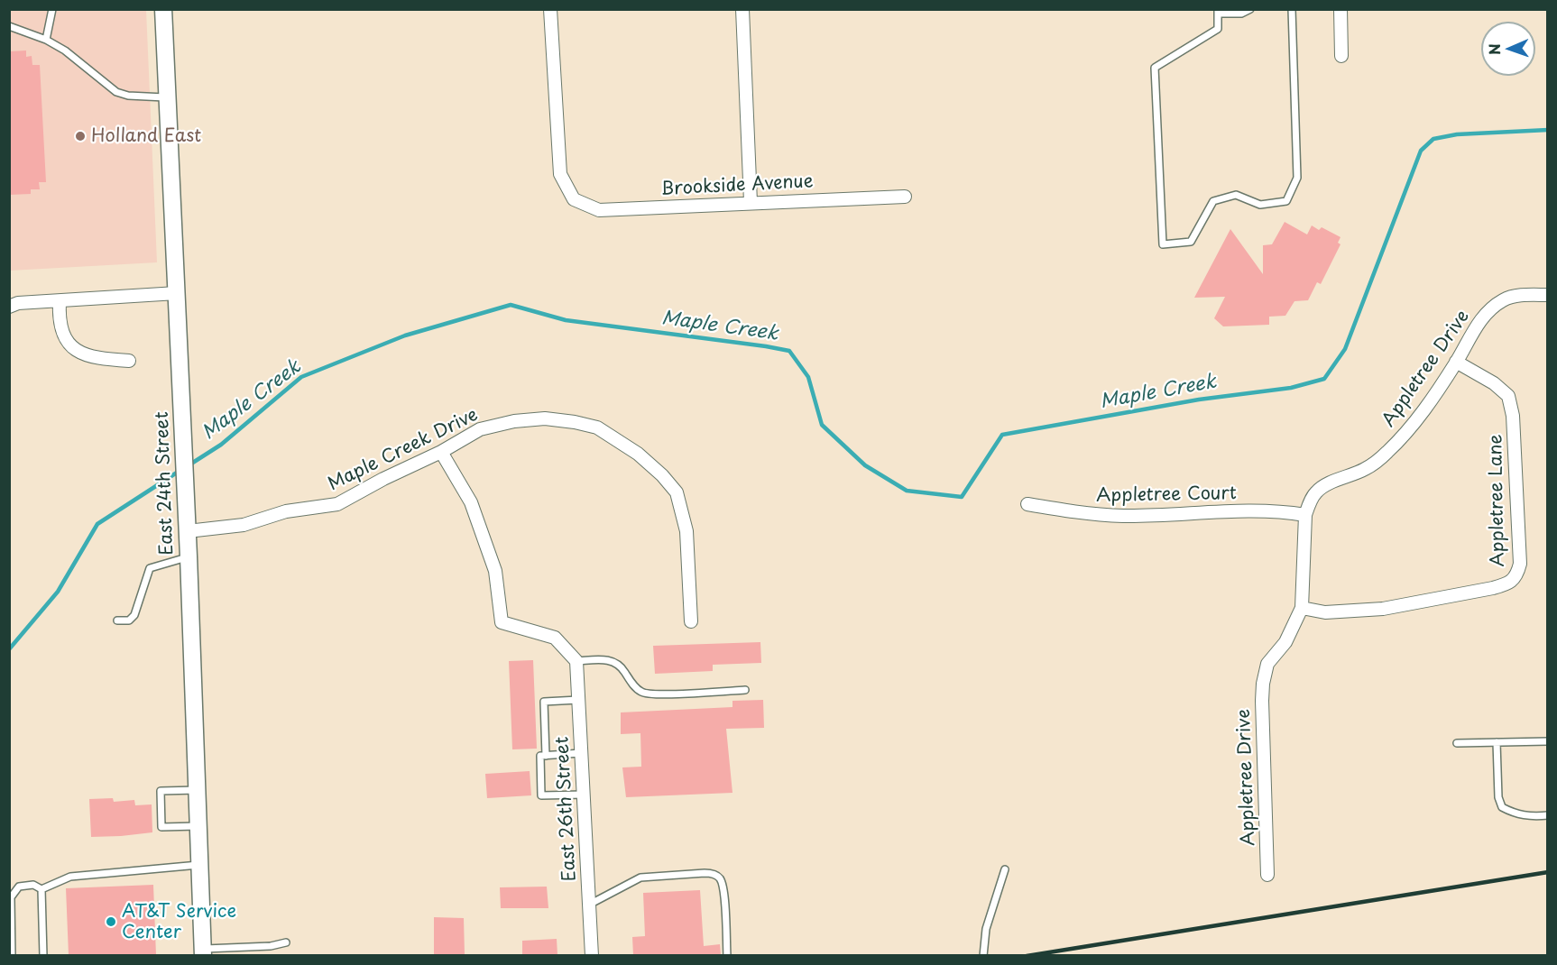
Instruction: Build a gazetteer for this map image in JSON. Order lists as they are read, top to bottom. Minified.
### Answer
{"streets":{"street":["Brookside Avenue","Appletree Drive","Maple Creek Drive","East 24th Street","Appletree Court","Appletree Lane","East 26th Street"]},"crossings":[["Appletree Drive","Appletree Court"],["Appletree Drive","Appletree Lane"],["Maple Creek Drive","East 24th Street"]],"water":["Maple Creek"],"places":["Holland East","AT&T Service Center"],"north":"left"}
